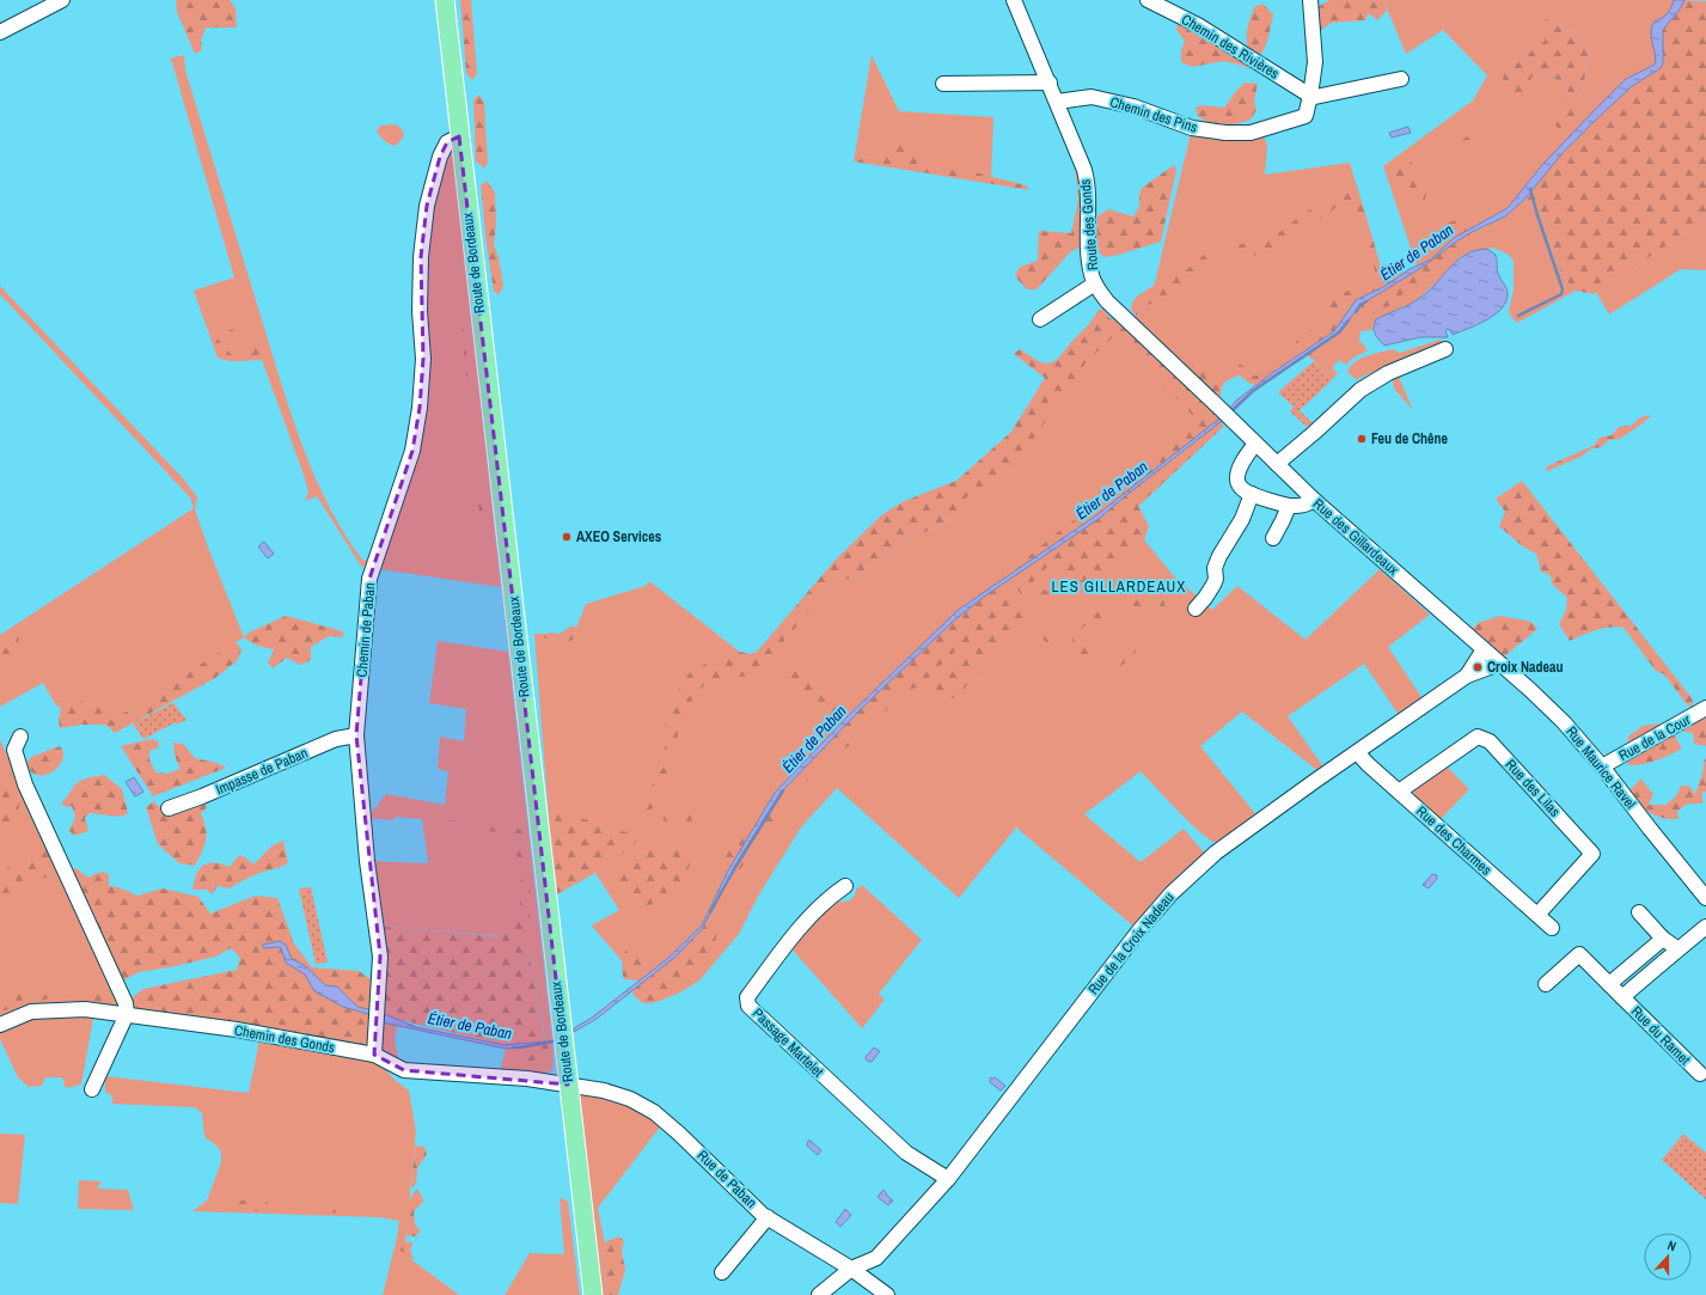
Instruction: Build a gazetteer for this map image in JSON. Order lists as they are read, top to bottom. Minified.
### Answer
{"streets":{"main road":["Route de Bordeaux"],"street":["Chemin des Rivières","Chemin des Pins","Route des Gonds","Rue des Gillardeaux","Chemin de Paban","Rue de la Cour","Rue Maurice Ravel","Impasse de Paban","Rue des Lilas","Rue des Charmes","Rue de la Croix Nadeau","Rue du Ramet","Chemin des Gonds","Passage Martelet","Rue de Paban"]},"crossings":[["Chemin des Rivières","Chemin des Pins"],["Chemin des Pins","Route des Gonds"],["Route des Gonds","Rue des Gillardeaux"],["Route de Bordeaux","Chemin de Paban"],["Route de Bordeaux","Chemin des Gonds"],["Route de Bordeaux","Rue de Paban"],["Rue des Gillardeaux","Rue Maurice Ravel"],["Chemin de Paban","Impasse de Paban"],["Chemin de Paban","Chemin des Gonds"],["Rue de la Cour","Rue Maurice Ravel"],["Rue des Lilas","Rue des Charmes"],["Rue des Charmes","Rue de la Croix Nadeau"],["Rue de la Croix Nadeau","Passage Martelet"],["Rue de la Croix Nadeau","Rue de Paban"],["Chemin des Gonds","Rue de Paban"]],"districts":["LES GILLARDEAUX"],"water":["Étier de Paban"],"places":["Feu de Chêne","AXEO Services","Croix Nadeau"],"north":"top"}
